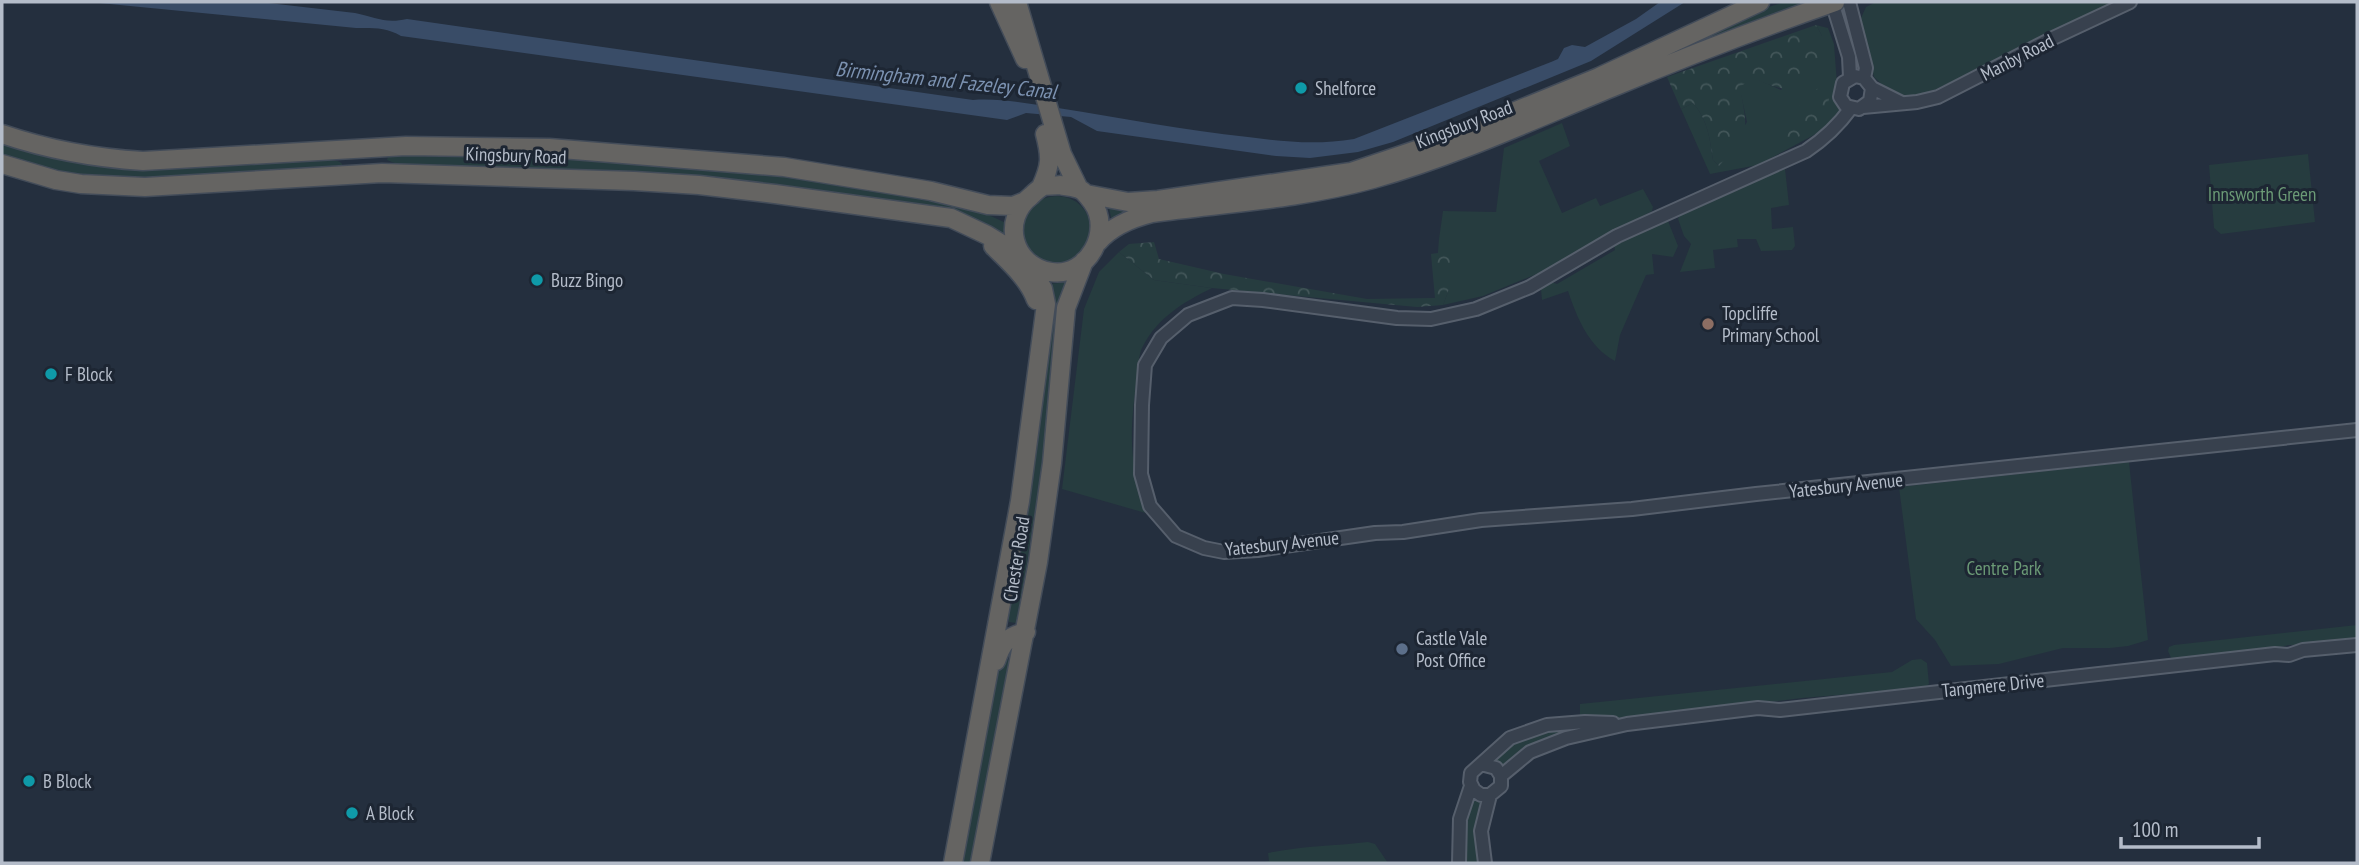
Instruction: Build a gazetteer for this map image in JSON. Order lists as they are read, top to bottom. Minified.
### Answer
{"streets":{"highway":["Kingsbury Road","Chester Road"],"street":["Manby Road","Yatesbury Avenue","Tangmere Drive"]},"crossings":[["Manby Road","Yatesbury Avenue"],["Kingsbury Road","Chester Road"]],"water":["Birmingham and Fazeley Canal"],"parks":["Innsworth Green","Centre Park"],"places":["Shelforce","Buzz Bingo","Topcliffe Primary School","F Block","Castle Vale Post Office","B Block","A Block"],"scale_bar":"100 m"}
